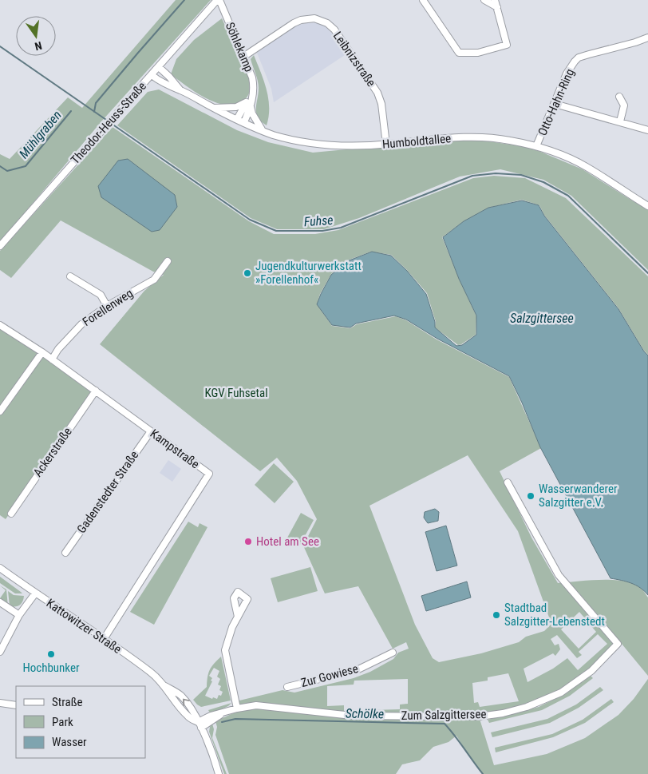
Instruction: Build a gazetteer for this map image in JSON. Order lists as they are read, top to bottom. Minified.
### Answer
{"streets":{"street":["Söhlekamp","Leibnizstraße","Otto-Hahn-Ring","Theodor-Heuss-Straße","Humboldtallee","Forellenweg","Kampstraße","Ackerstraße","Gadenstedter Straße","Kattowitzer Straße","Zur Gowiese","Zum Salzgittersee"]},"crossings":[["Söhlekamp","Leibnizstraße"],["Söhlekamp","Theodor-Heuss-Straße"],["Söhlekamp","Humboldtallee"],["Leibnizstraße","Humboldtallee"],["Otto-Hahn-Ring","Humboldtallee"],["Theodor-Heuss-Straße","Humboldtallee"],["Forellenweg","Kampstraße"],["Kampstraße","Ackerstraße"],["Kampstraße","Gadenstedter Straße"],["Kampstraße","Kattowitzer Straße"],["Kattowitzer Straße","Zum Salzgittersee"]],"water":["Mühlgraben","Fuhse","Salzgittersee","Schölke"],"parks":["KGV Fuhsetal"],"places":["Jugendkulturwerkstatt »Forellenhof«","Wasserwanderer Salzgitter e.V.","Hotel am See","Stadtbad Salzgitter-Lebenstedt","Hochbunker"],"legend":["Straße","Park","Wasser"],"north":"bottom"}
